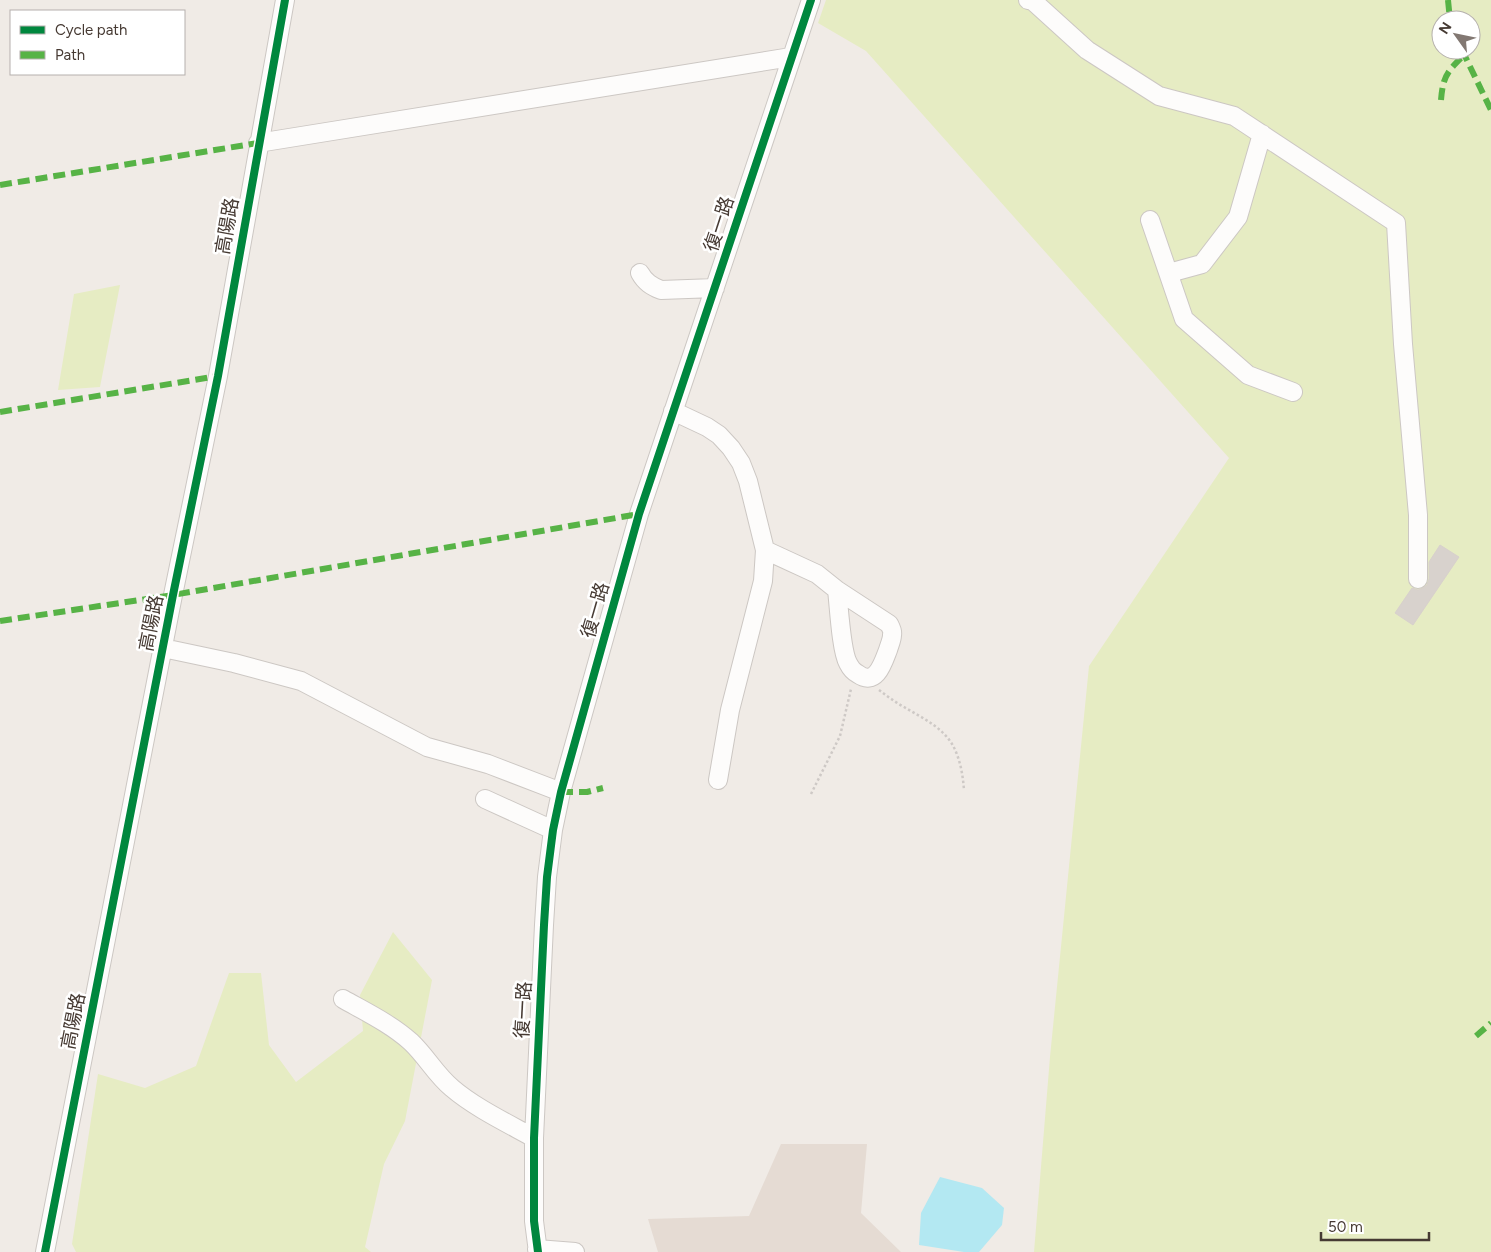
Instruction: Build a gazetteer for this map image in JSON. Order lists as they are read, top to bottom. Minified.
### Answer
{"streets":{"street":["復一路","高陽路"]},"legend":["Cycle path","Path"],"scale_bar":"50 m","north":"top left"}
